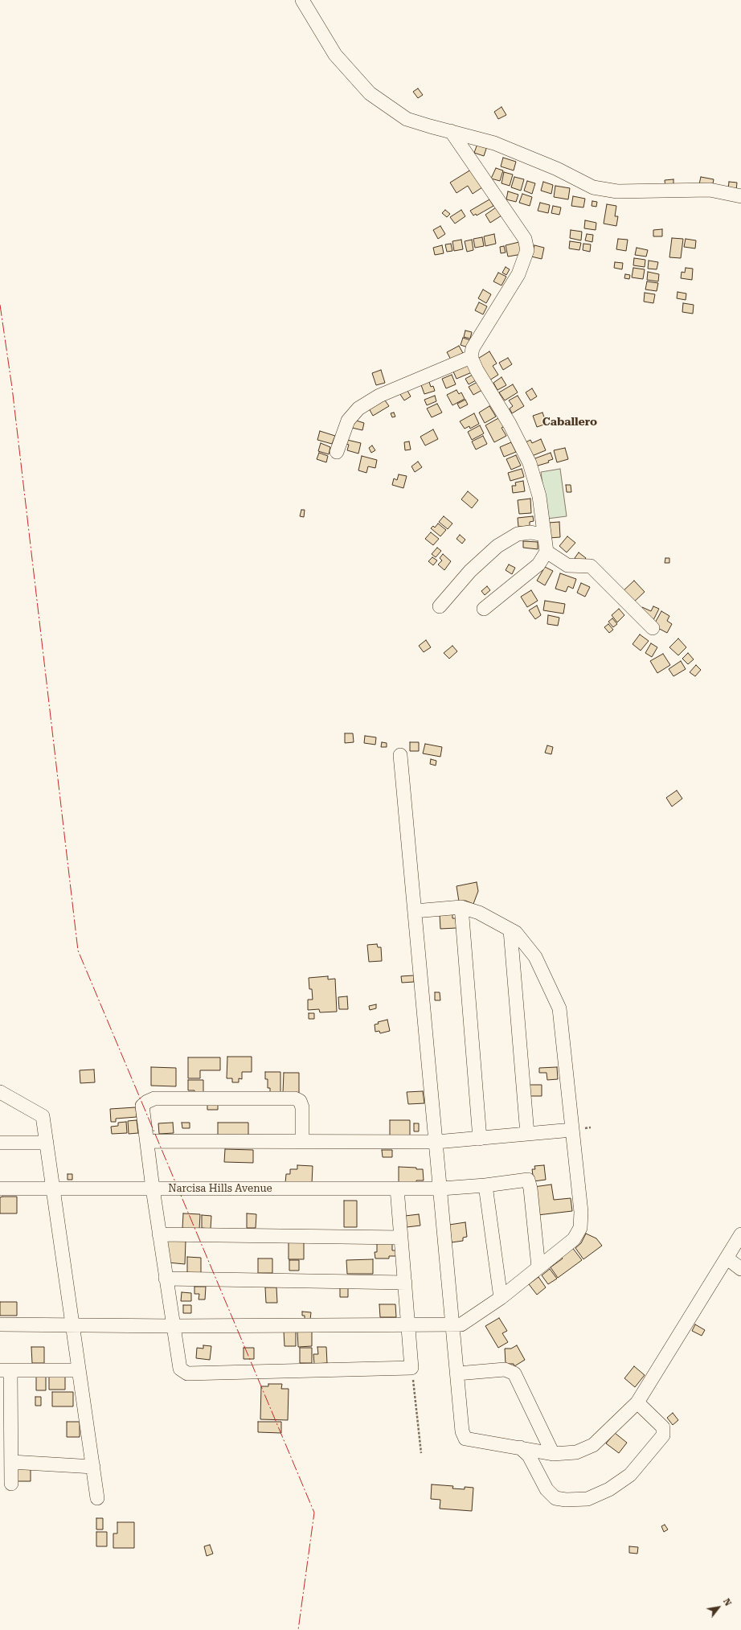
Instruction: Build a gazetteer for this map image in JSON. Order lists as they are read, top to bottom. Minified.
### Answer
{"streets":{"street":["Narcisa Hills Avenue"]},"districts":["Caballero"],"north":"top right"}
